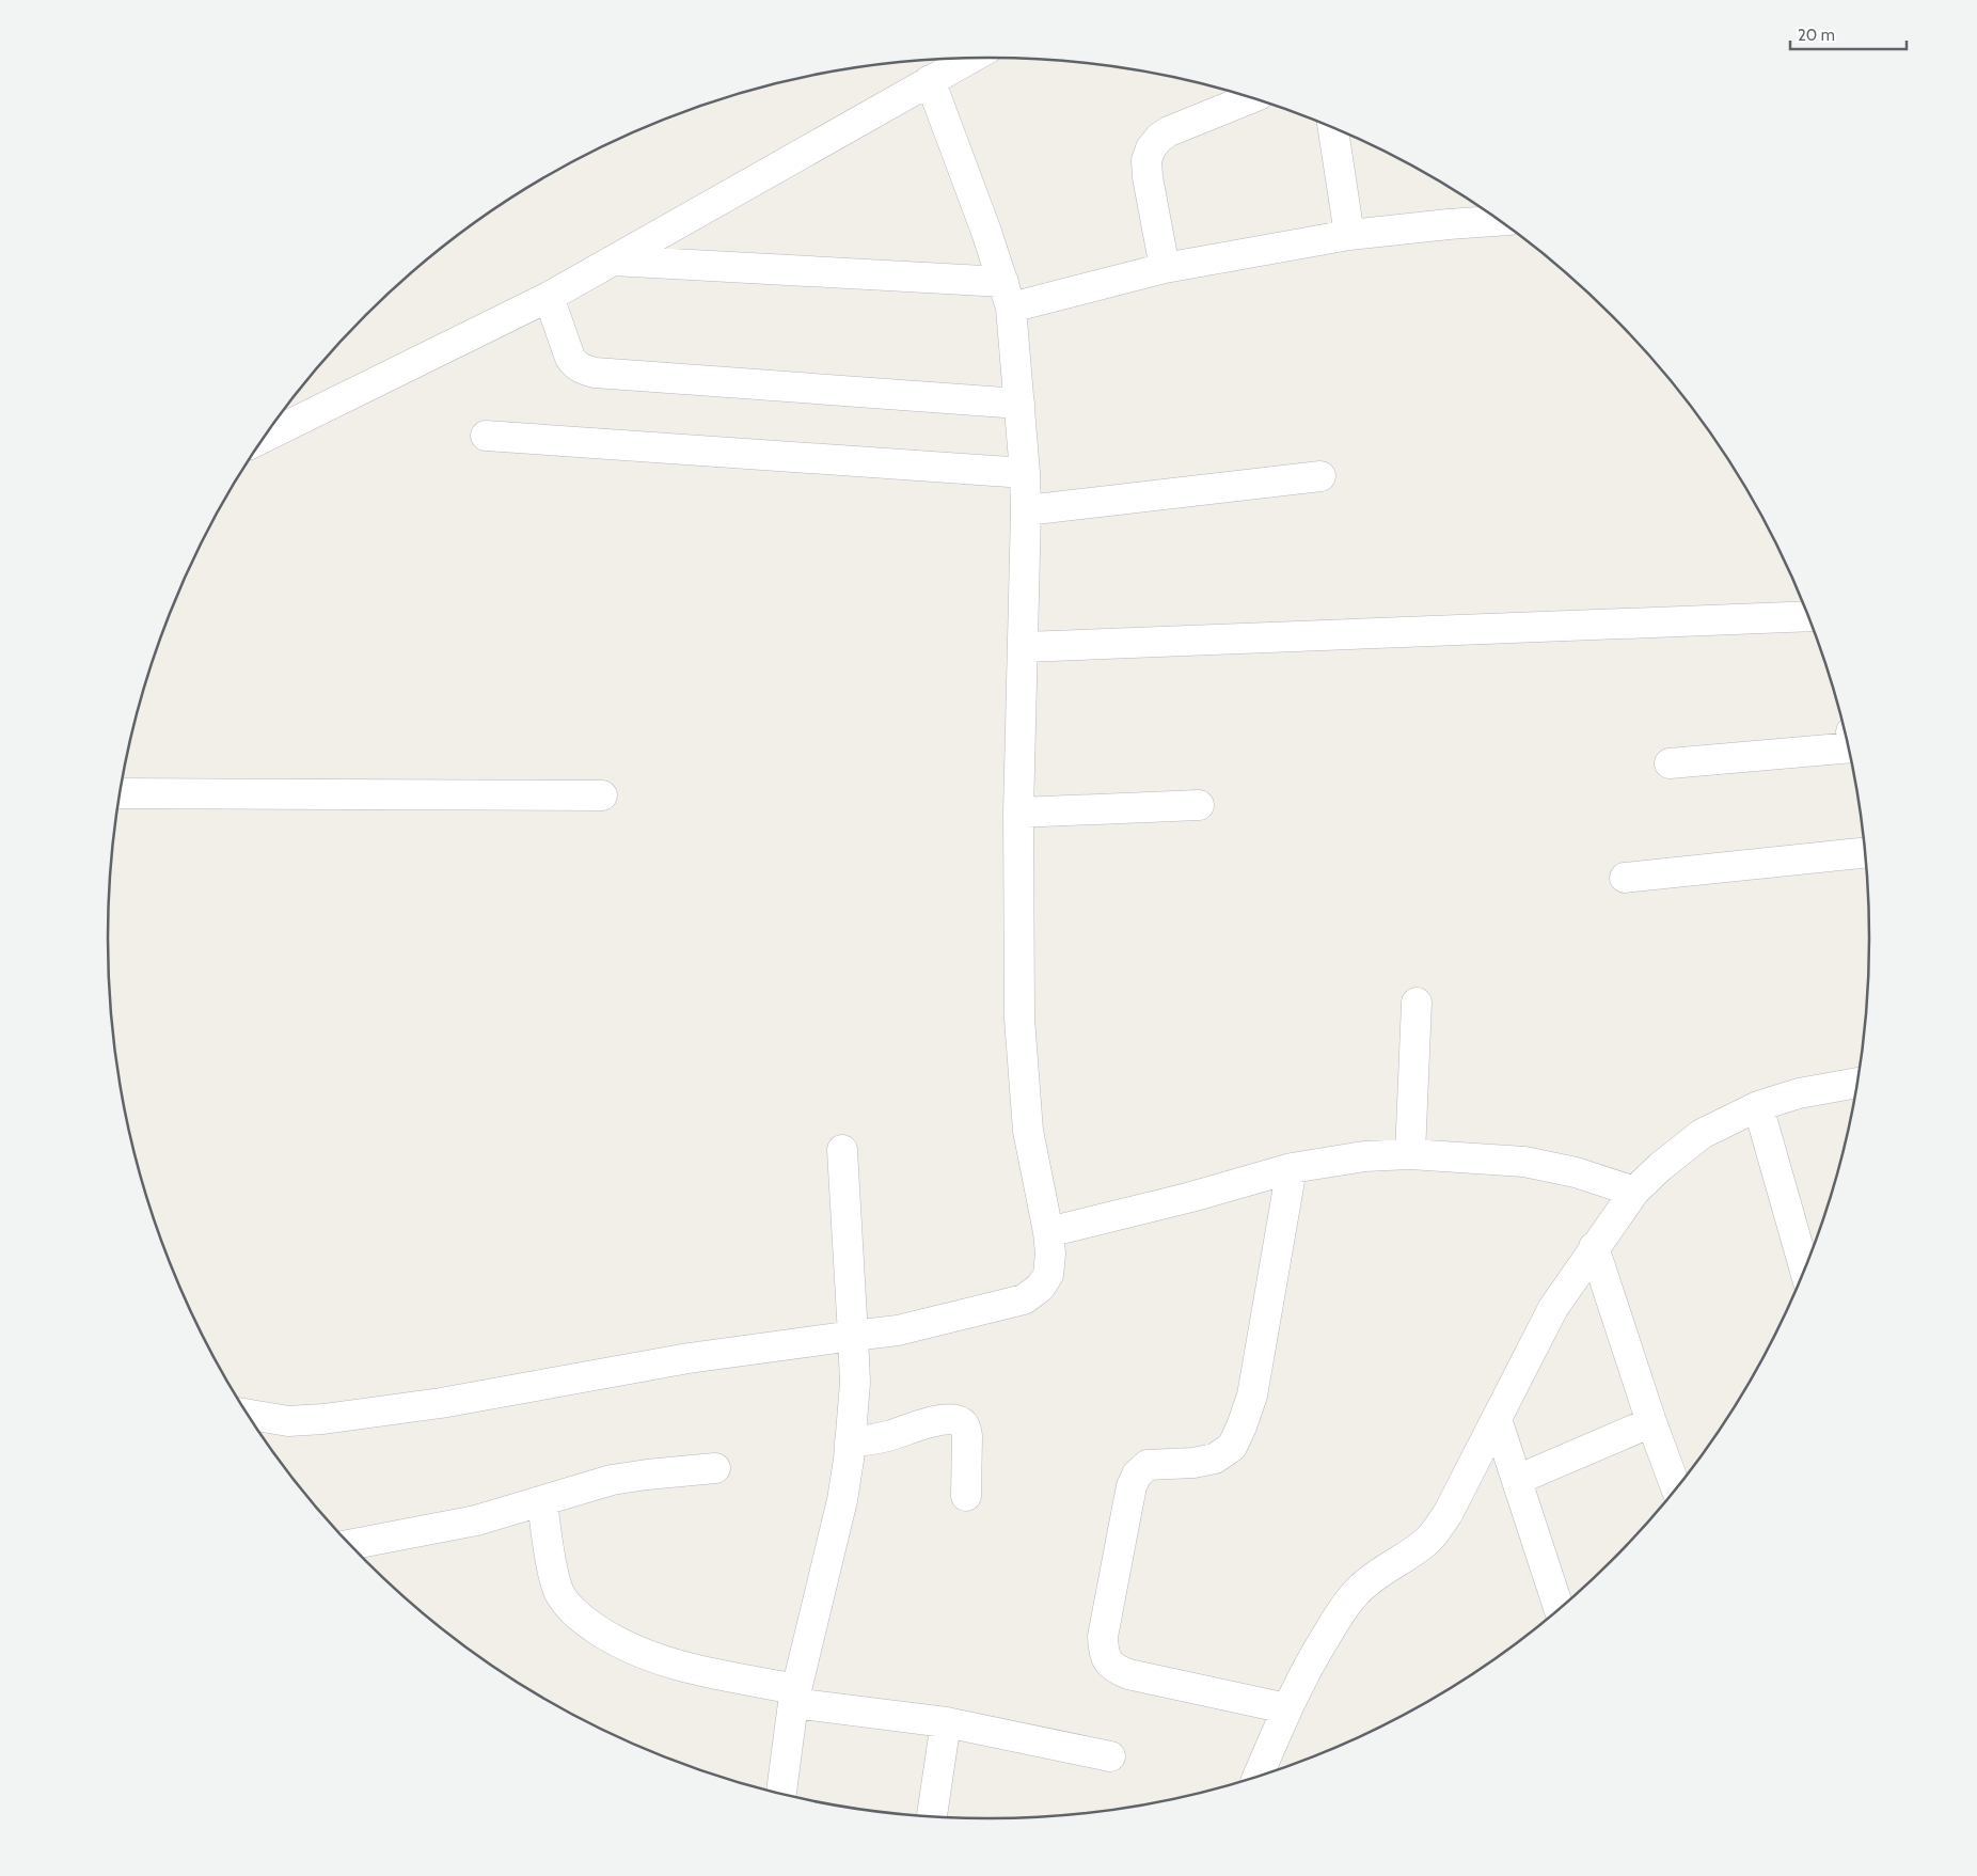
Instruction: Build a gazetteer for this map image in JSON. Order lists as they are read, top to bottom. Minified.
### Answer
{"scale_bar":"20 m"}
